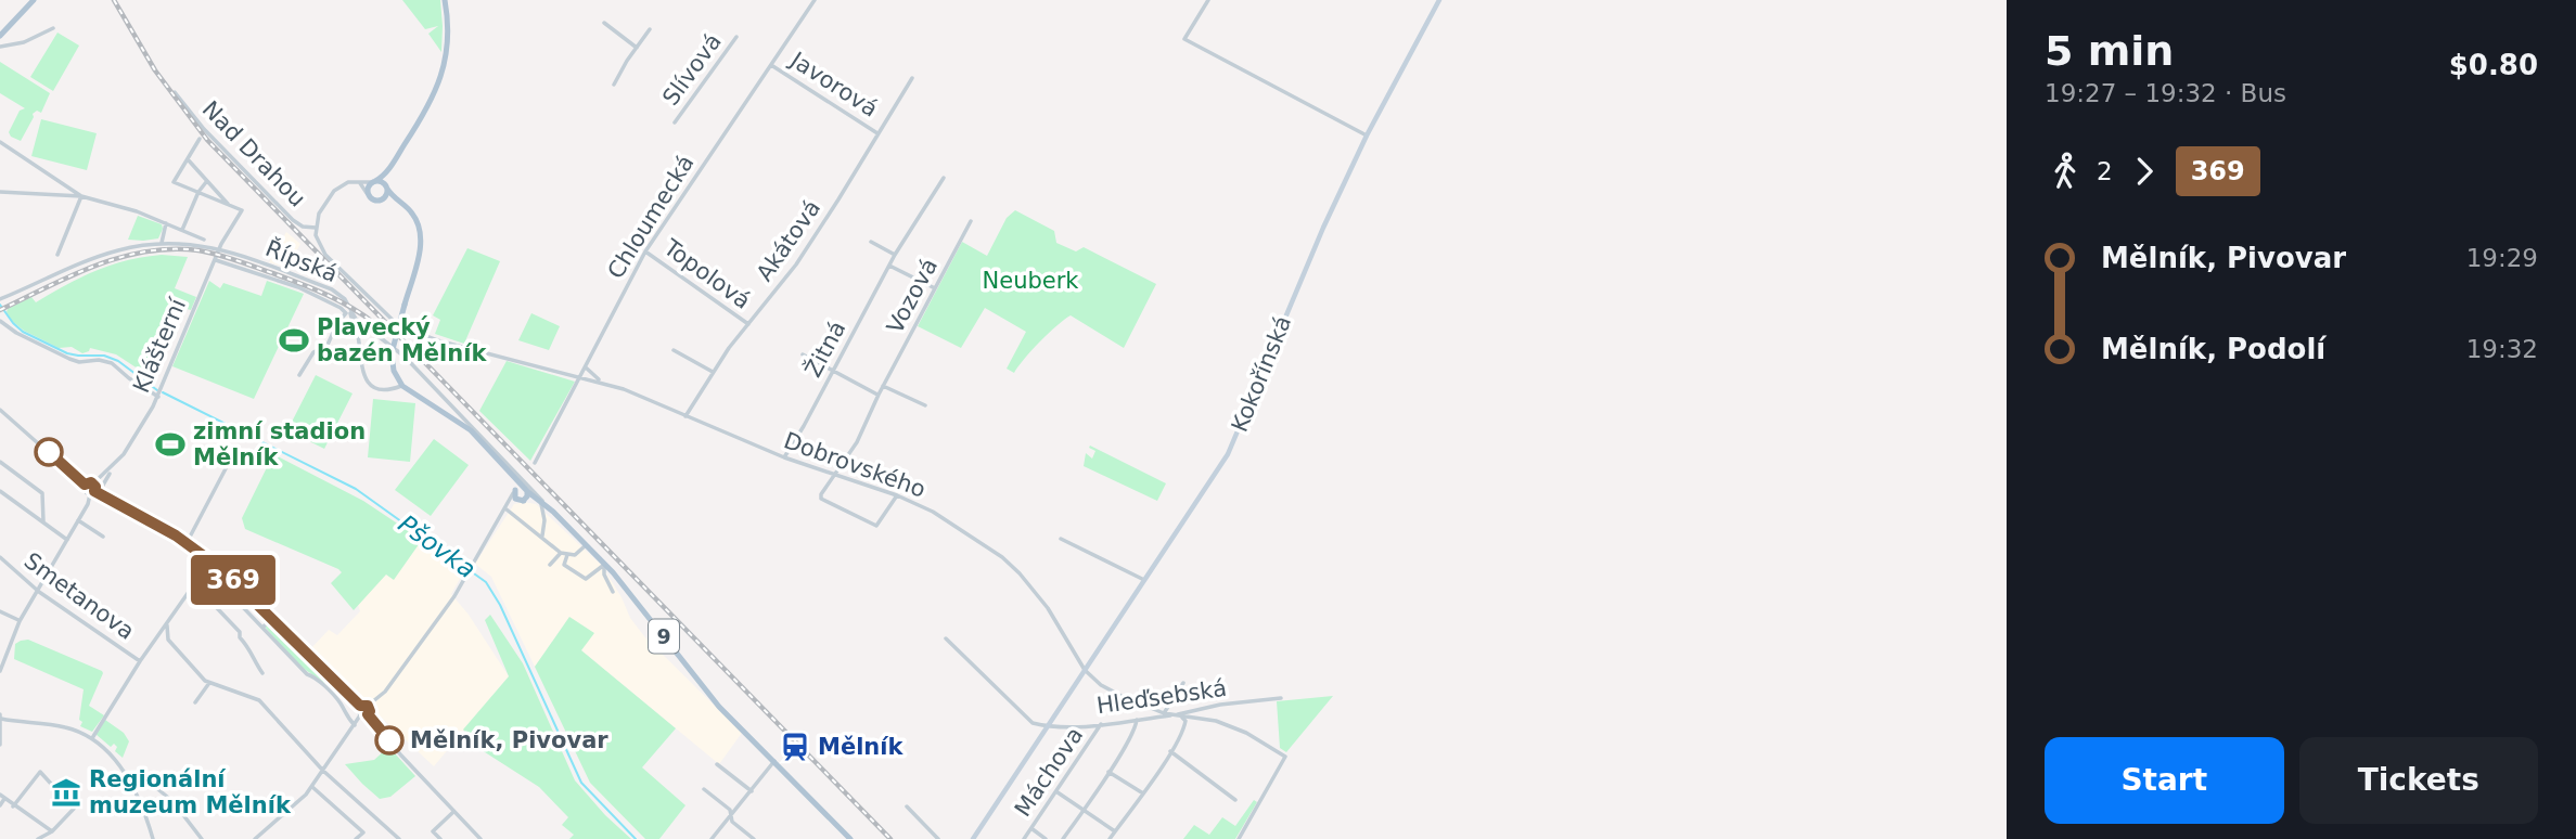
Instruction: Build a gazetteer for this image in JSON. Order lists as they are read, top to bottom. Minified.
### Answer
{"streets":{"main road":["Kokořínská","9"],"street":["Slívová","Javorová","Nad Drahou","Chloumecká","Akátová","Řípská","Topolová","Vozová","Klášterní","Žitná","Dobrovského","Smetanova","Hleďsebská","Máchova"]},"crossings":[["Javorová","Chloumecká"],["Javorová","Akátová"],["Nad Drahou","Dobrovského"],["Chloumecká","Topolová"],["Chloumecká","Dobrovského"],["Akátová","Topolová"],["Akátová","Dobrovského"],["Řípská","Klášterní"],["Řípská","9"],["Vozová","Dobrovského"],["Žitná","Dobrovského"],["Kokořínská","Dobrovského"],["Kokořínská","Hleďsebská"],["Hleďsebská","Máchova"]],"water":["Pšovka"],"parks":["Neuberk"],"places":{"sports":["Plavecký bazén Mělník","zimní stadion Mělník"],"other":["Mělník, Pivovar"],"station":["Mělník"],"museum":["Regionální muzeum Mělník"]},"lines":["bus line 369"],"page":{"on_map":"369","heading":["5 min","19:27 – 19:32 · Bus","$0.80"],"legs":["2","369"],"list":[{"name":"Mělník, Pivovar","value":"19:29"},{"name":"Mělník, Podolí","value":"19:32"}],"buttons":["Start","Tickets"]}}
